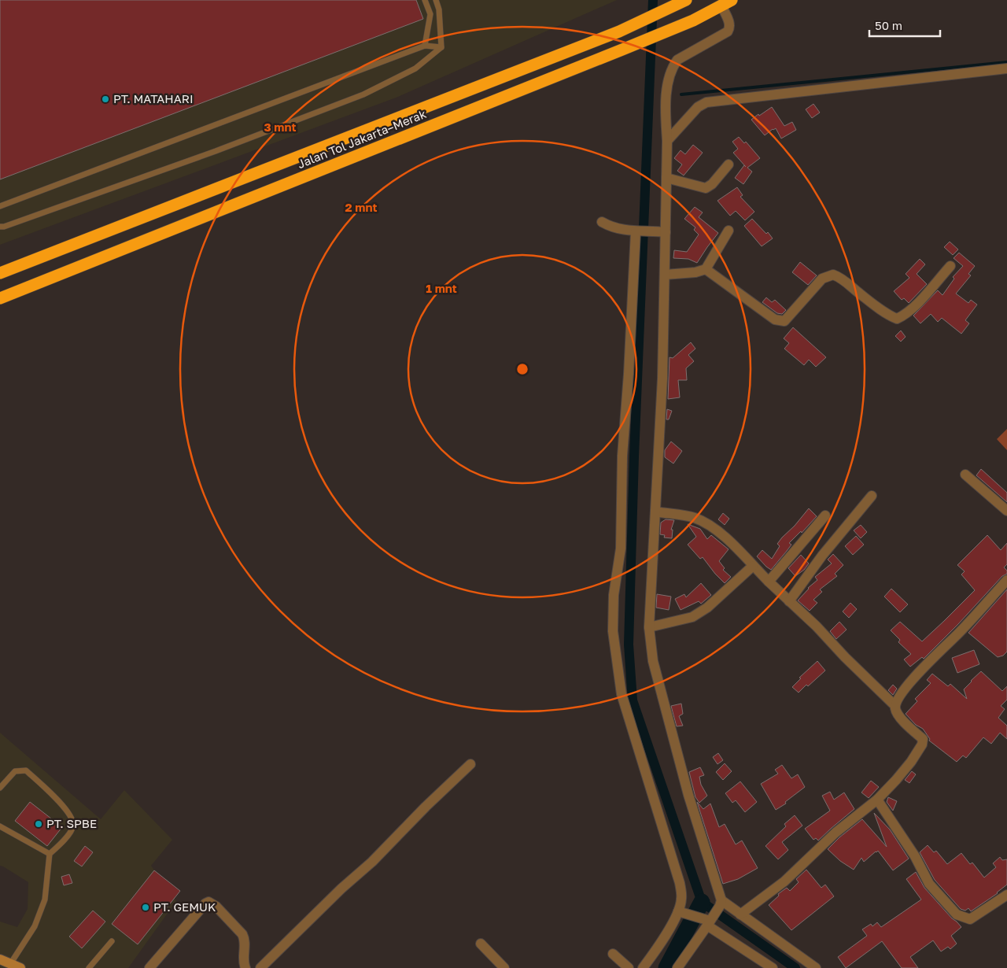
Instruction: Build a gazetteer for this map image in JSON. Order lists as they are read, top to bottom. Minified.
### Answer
{"streets":{"highway":["Jalan Tol Jakarta–Merak"]},"places":["PT. MATAHARI","PT. SPBE","PT. GEMUK"],"scale_bar":"50 m","rings":["3 mnt","2 mnt","1 mnt"]}
